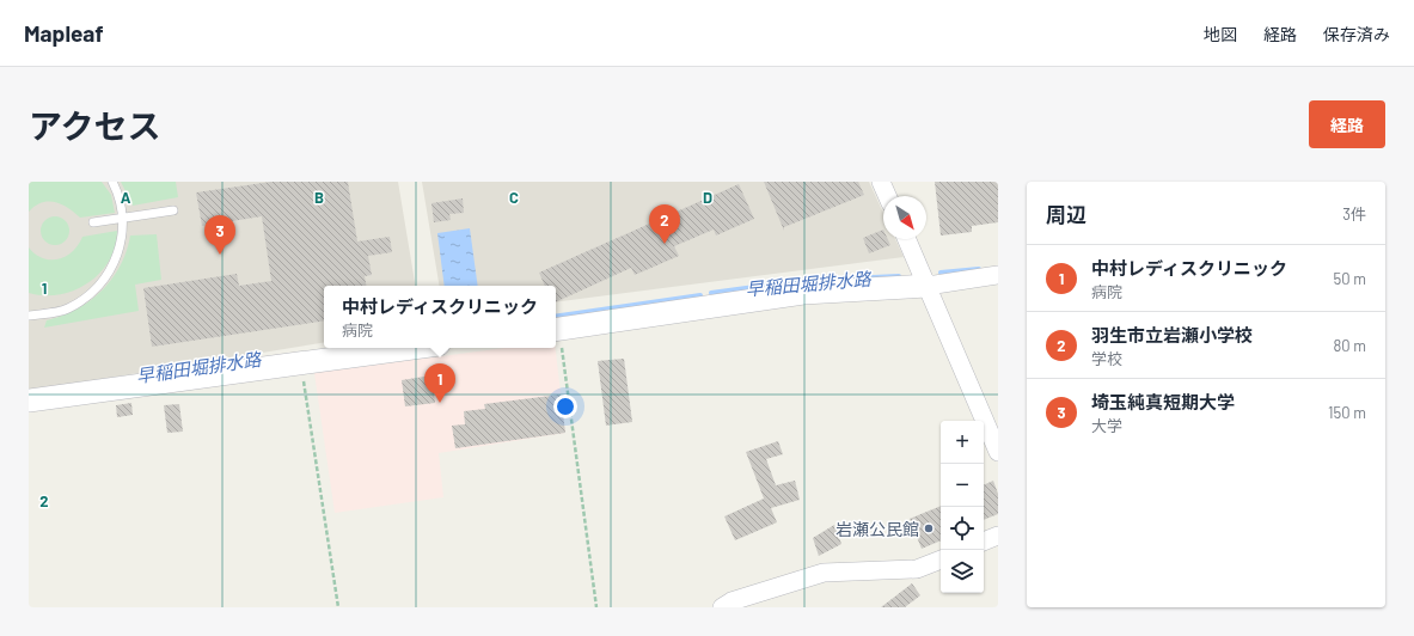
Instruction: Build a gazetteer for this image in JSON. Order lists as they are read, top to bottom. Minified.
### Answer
{"water":["早稲田堀排水路"],"places":["岩瀬公民館"],"north":"bottom right","page":{"header":"Mapleaf","nav":["地図","経路","保存済み"],"title":"アクセス","buttons":"経路","heading":["周辺","3件"],"pins":["2","3","1"],"list":[{"mark":"1","name":"中村レディスクリニック","note":"病院","value":"50 m"},{"mark":"2","name":"羽生市立岩瀬小学校","note":"学校","value":"80 m"},{"mark":"3","name":"埼玉純真短期大学","note":"大学","value":"150 m"}],"popup":["中村レディスクリニック","病院"],"map_buttons":["+","−"]},"grid":{"columns":["A","B","C","D"],"rows":["1","2"]}}
